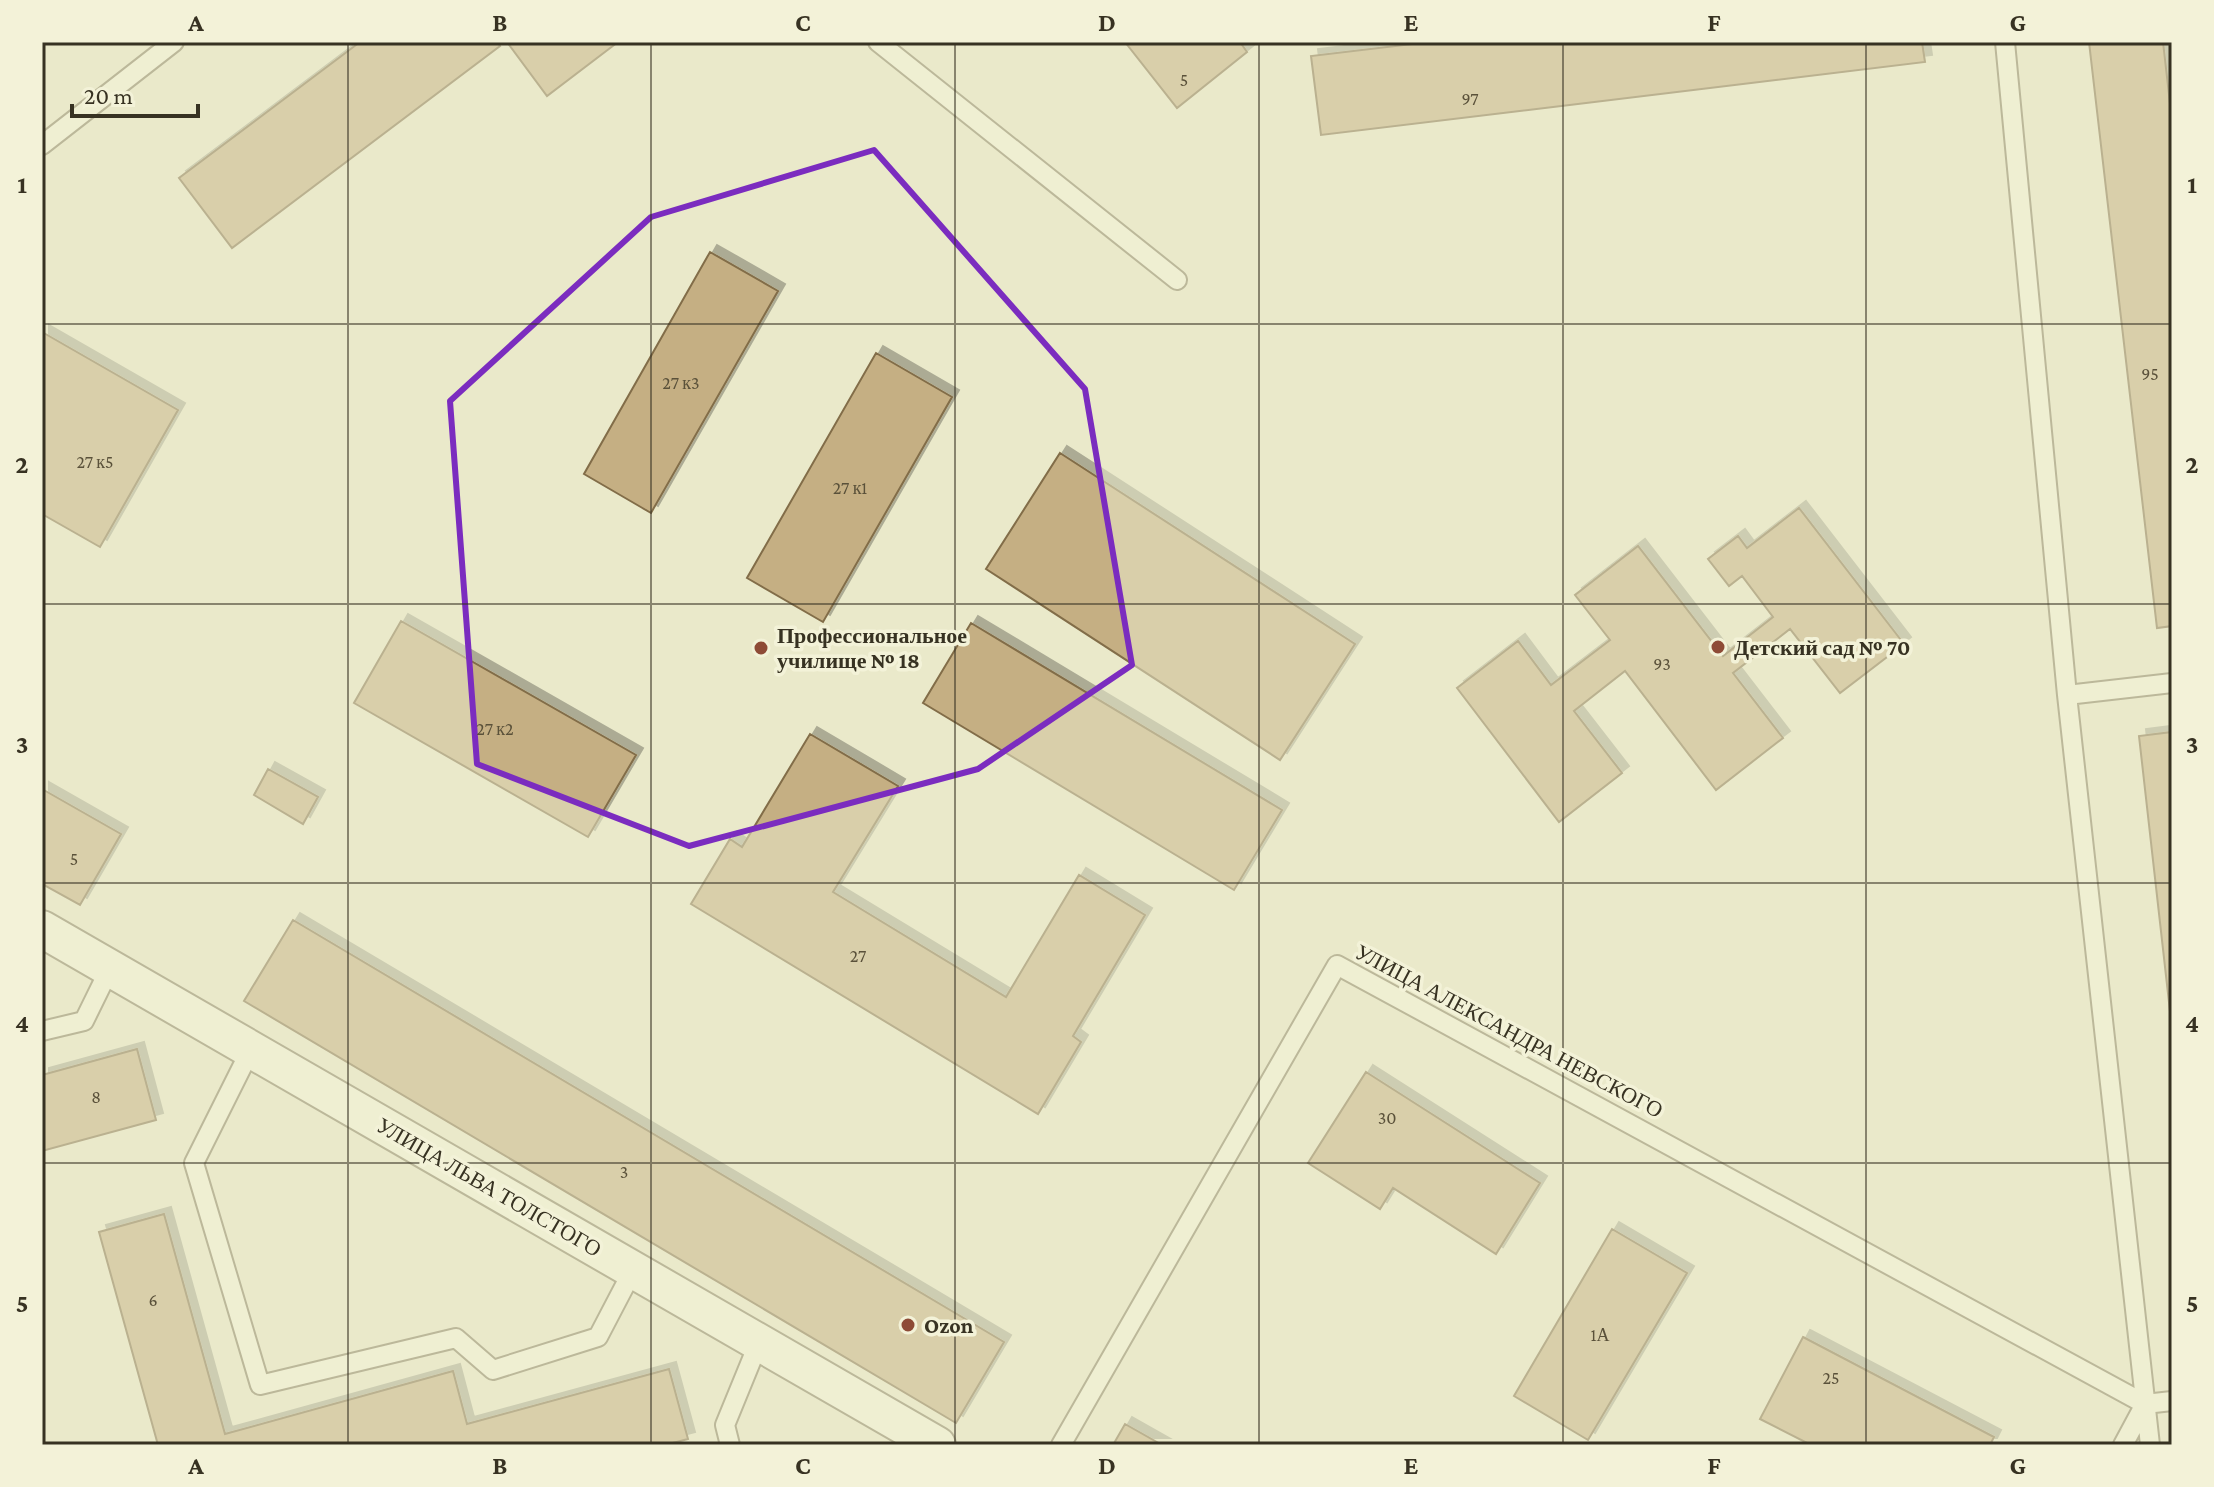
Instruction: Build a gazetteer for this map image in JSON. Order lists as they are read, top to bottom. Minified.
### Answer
{"streets":{"street":["УЛИЦА ЛЬВА ТОЛСТОГО"],"lane":["УЛИЦА АЛЕКСАНДРА НЕВСКОГО"]},"places":["Детский сад № 70","Профессиональное училище № 18","Ozon"],"house_numbers":["5","97","95","27 к3","27 к5","27 к1","93","27 к2","5","27","8","30","3","6","1А","25"],"scale_bar":"20 m","grid":{"columns":["A","B","C","D","E","F","G"],"rows":["1","2","3","4","5"]}}
